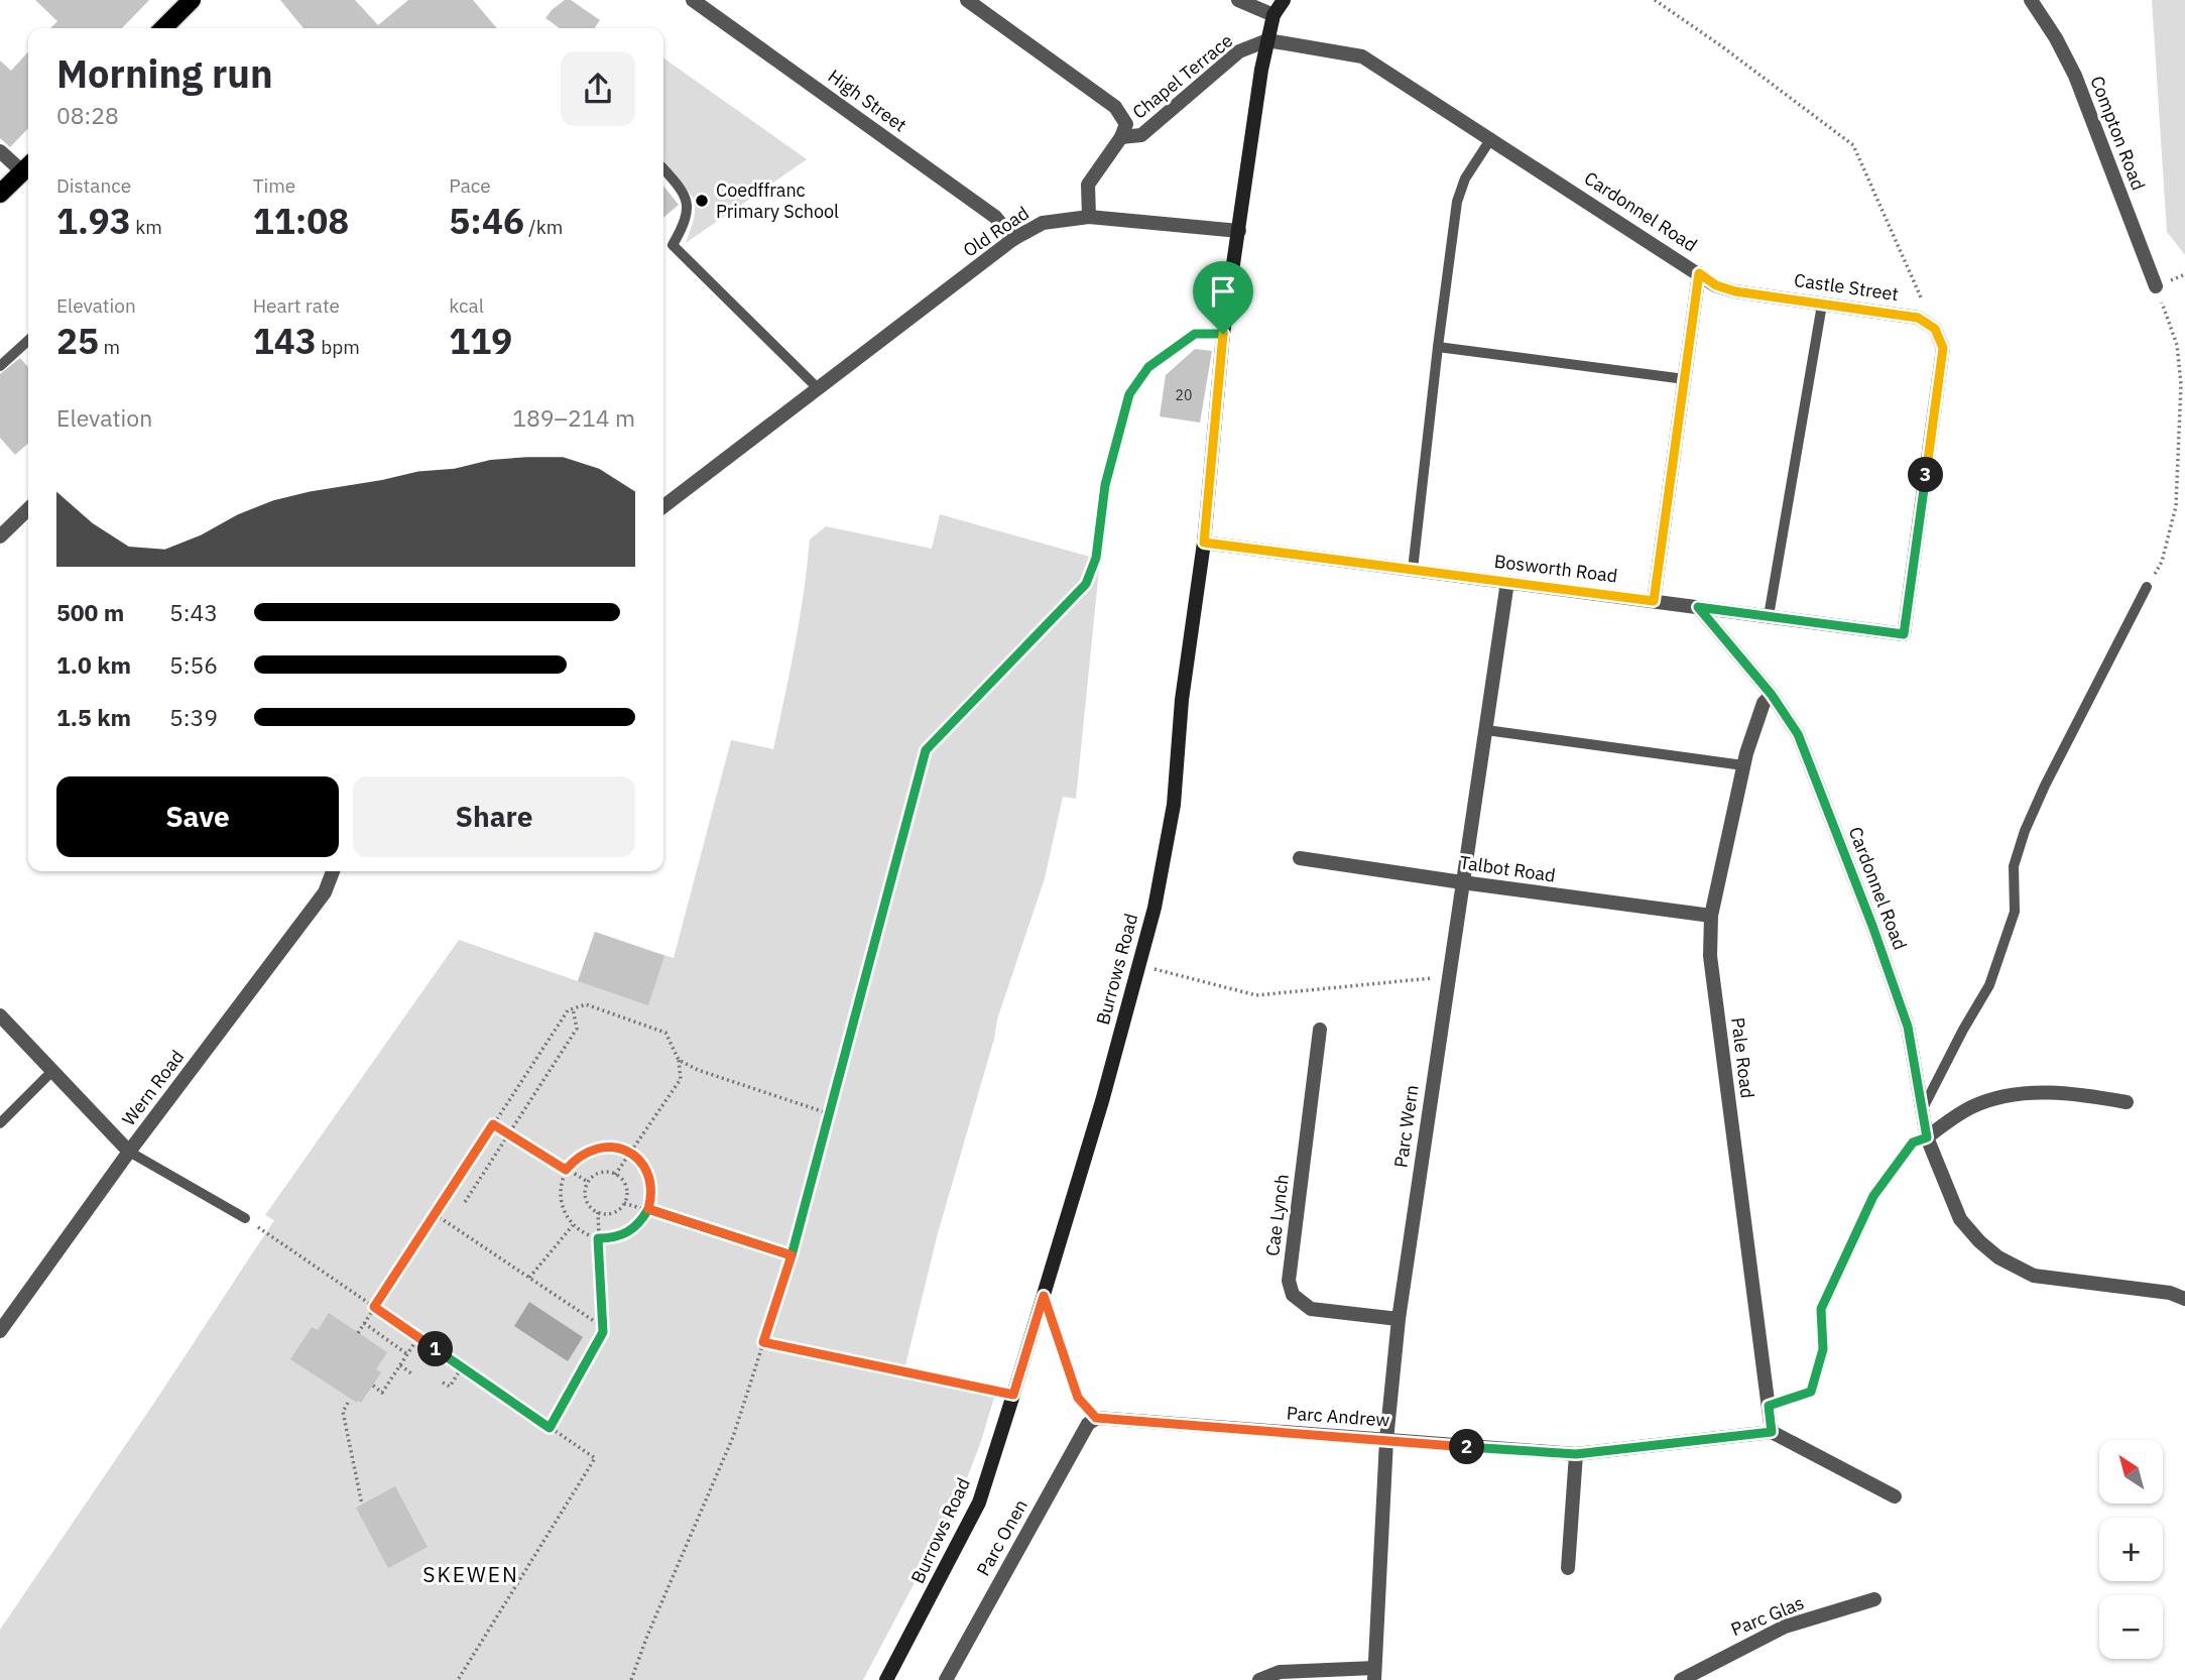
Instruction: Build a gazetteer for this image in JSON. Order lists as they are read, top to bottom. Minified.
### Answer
{"streets":{"main road":["Burrows Road"],"street":["Chapel Terrace","High Street","Compton Road","Cardonnel Road","Old Road","Castle Street","Bosworth Road","Talbot Road","Pale Road","Wern Road","Parc Wern","Cae Lynch","Parc Andrew","Parc Onen","Parc Glas"]},"crossings":[["Chapel Terrace","Cardonnel Road"],["High Street","Old Road"],["Cardonnel Road","Castle Street"],["Cardonnel Road","Bosworth Road"],["Cardonnel Road","Pale Road"],["Old Road","Burrows Road"],["Castle Street","Bosworth Road"],["Bosworth Road","Burrows Road"],["Bosworth Road","Parc Wern"],["Talbot Road","Pale Road"],["Talbot Road","Parc Wern"],["Parc Wern","Cae Lynch"],["Parc Wern","Parc Andrew"],["Parc Andrew","Parc Onen"]],"districts":["SKEWEN"],"places":["Coedffranc Primary School"],"house_numbers":["20"],"north":"top left","page":{"heading":["Morning run","08:28"],"stats":[["Distance","1.93 km"],["Time","11:08"],["Pace","5:46 /km"],["Elevation","25 m"],["Heart rate","143 bpm"],["kcal","119"]],"chart":["Elevation","189–214 m"],"pins":["3","1","2"],"list":[{"name":"500 m","note":"5:43"},{"name":"1.0 km","note":"5:56"},{"name":"1.5 km","note":"5:39"}],"buttons":["Save","Share"],"map_buttons":["+","−"]}}
